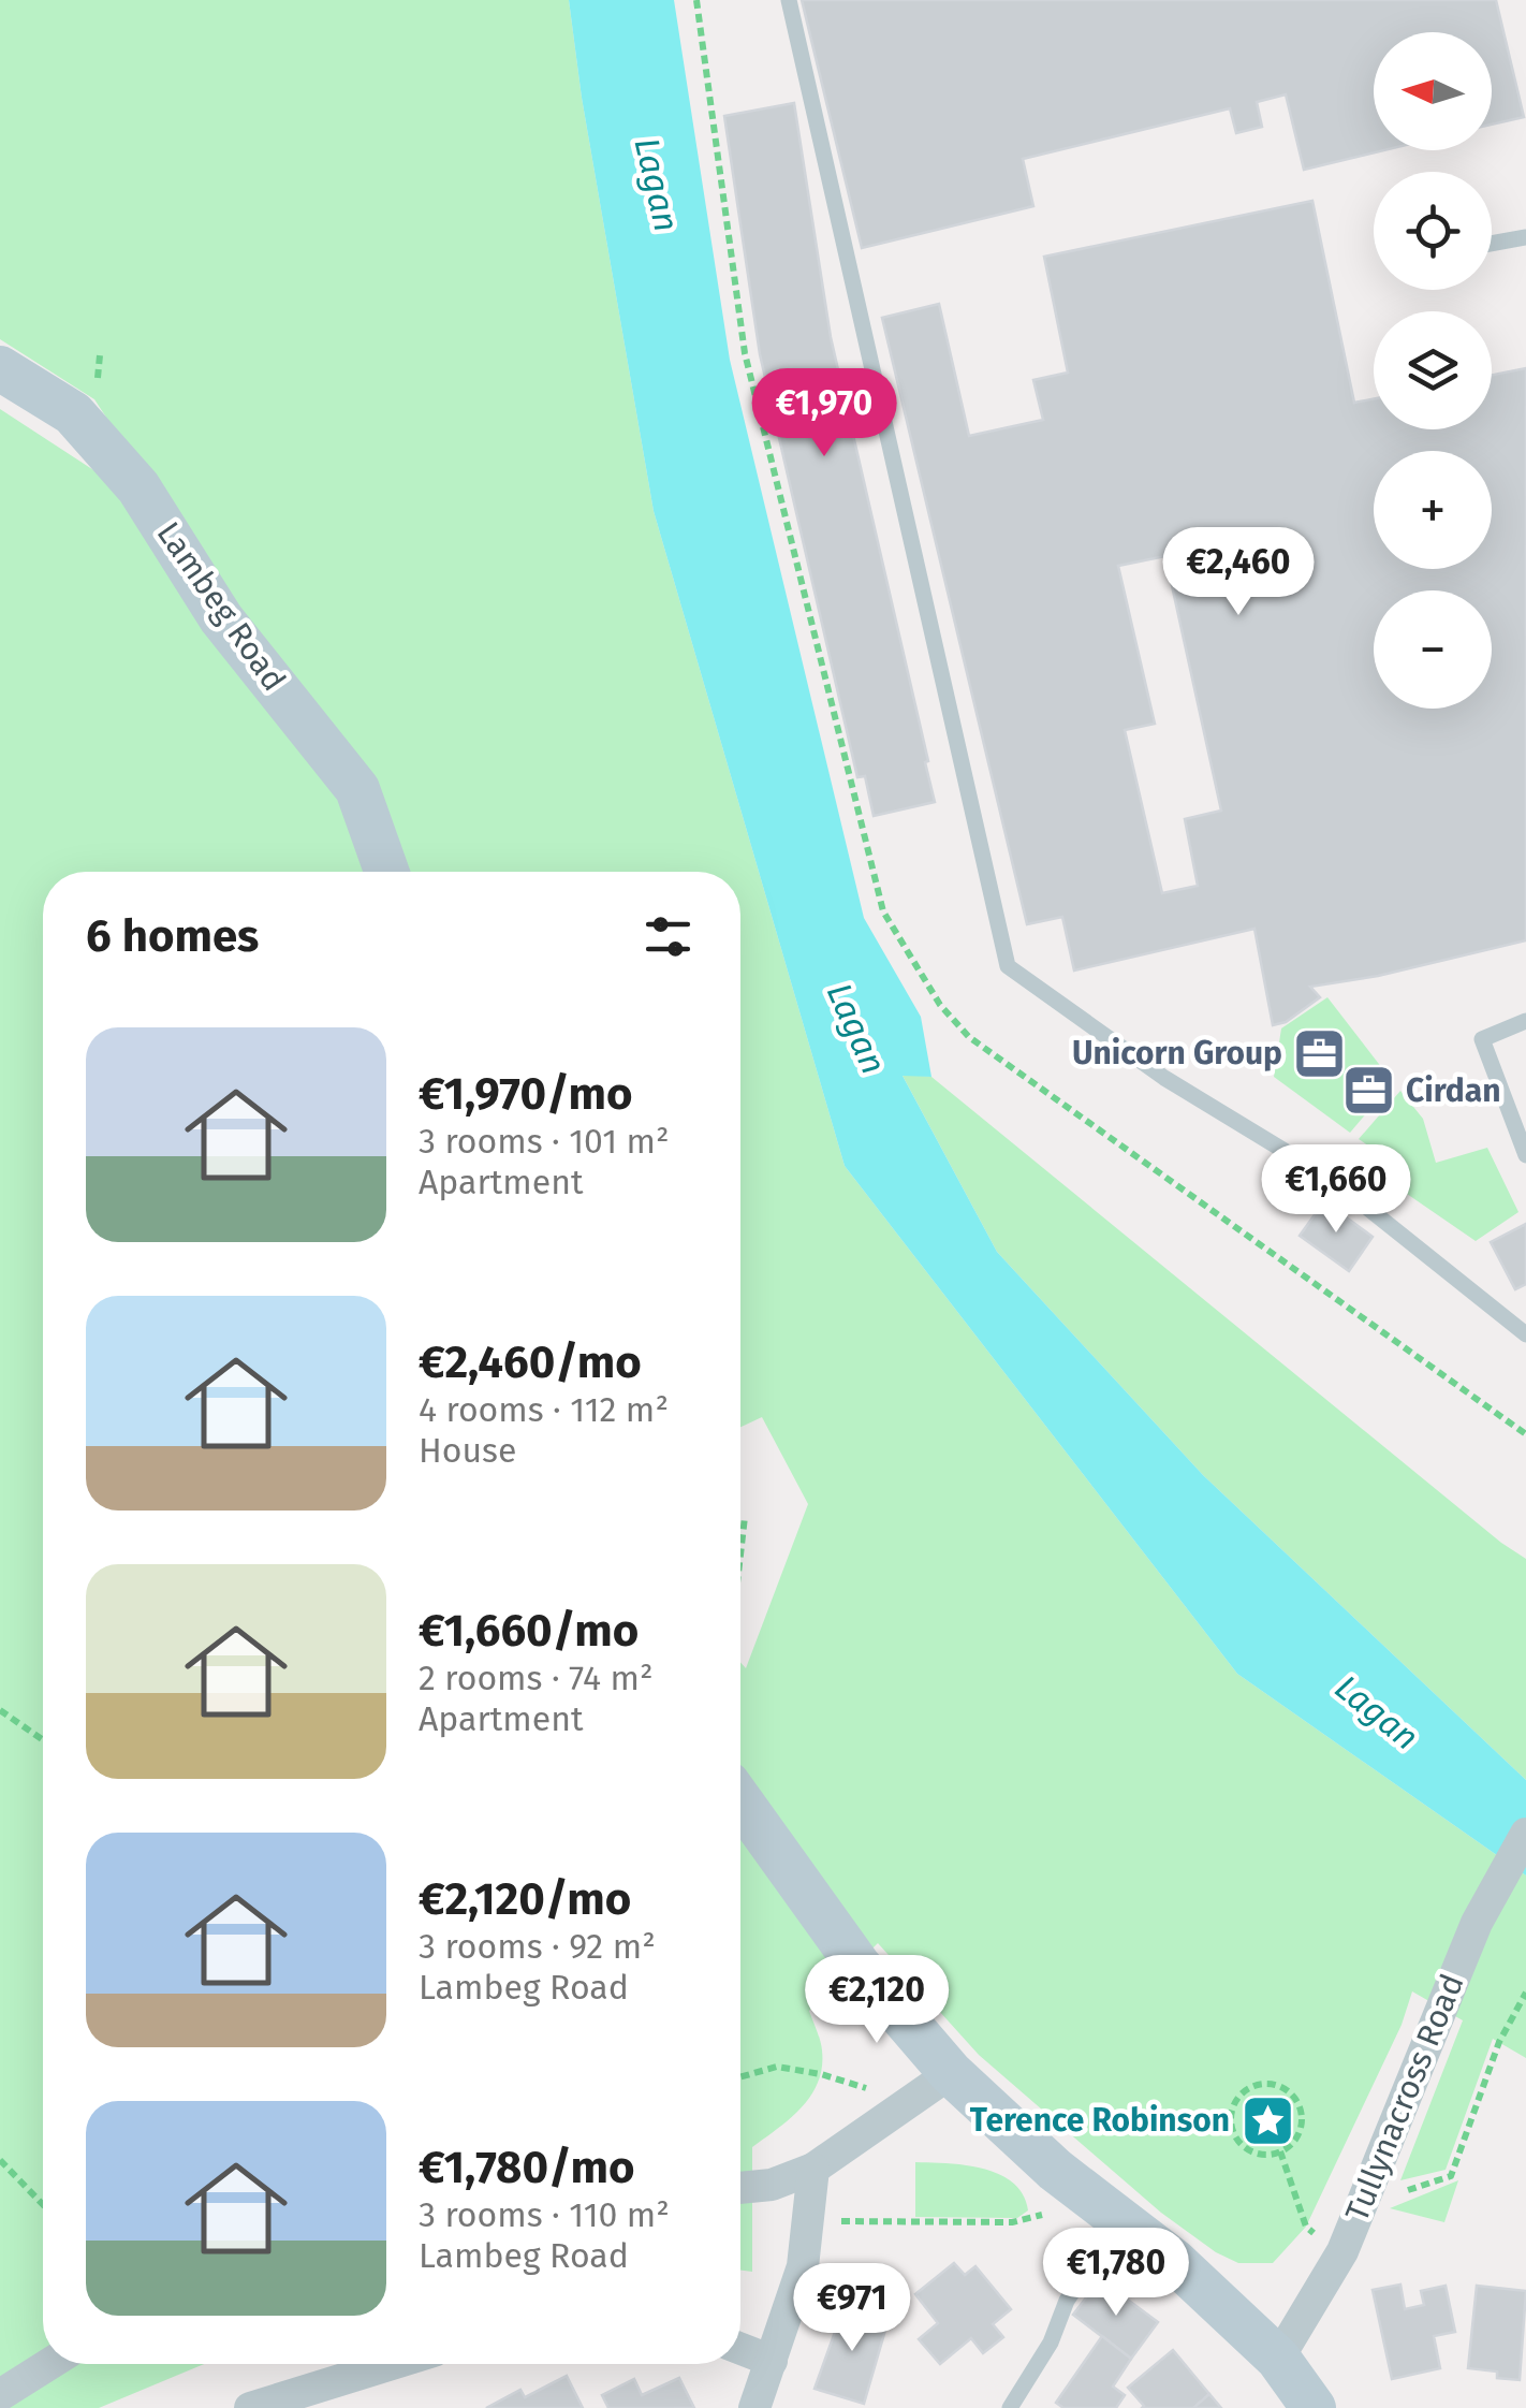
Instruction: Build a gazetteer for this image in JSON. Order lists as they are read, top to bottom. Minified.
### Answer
{"streets":{"main road":["Lambeg Road"],"street":["Tullynacross Road"]},"water":["Lagan"],"places":{"office":["Unicorn Group","Cirdan"],"place":["Terence Robinson"]},"north":"left","page":{"map_buttons":["+","−"],"price":["€1,970","€2,460","€1,660","€2,120","€1,780","€971"],"heading":"6 homes","list":[{"name":"€1,970/mo","note":"3 rooms · 101 m² · Apartment"},{"name":"€2,460/mo","note":"4 rooms · 112 m² · House"},{"name":"€1,660/mo","note":"2 rooms · 74 m² · Apartment"},{"name":"€2,120/mo","note":"3 rooms · 92 m² · Lambeg Road"},{"name":"€1,780/mo","note":"3 rooms · 110 m² · Lambeg Road"}]}}
